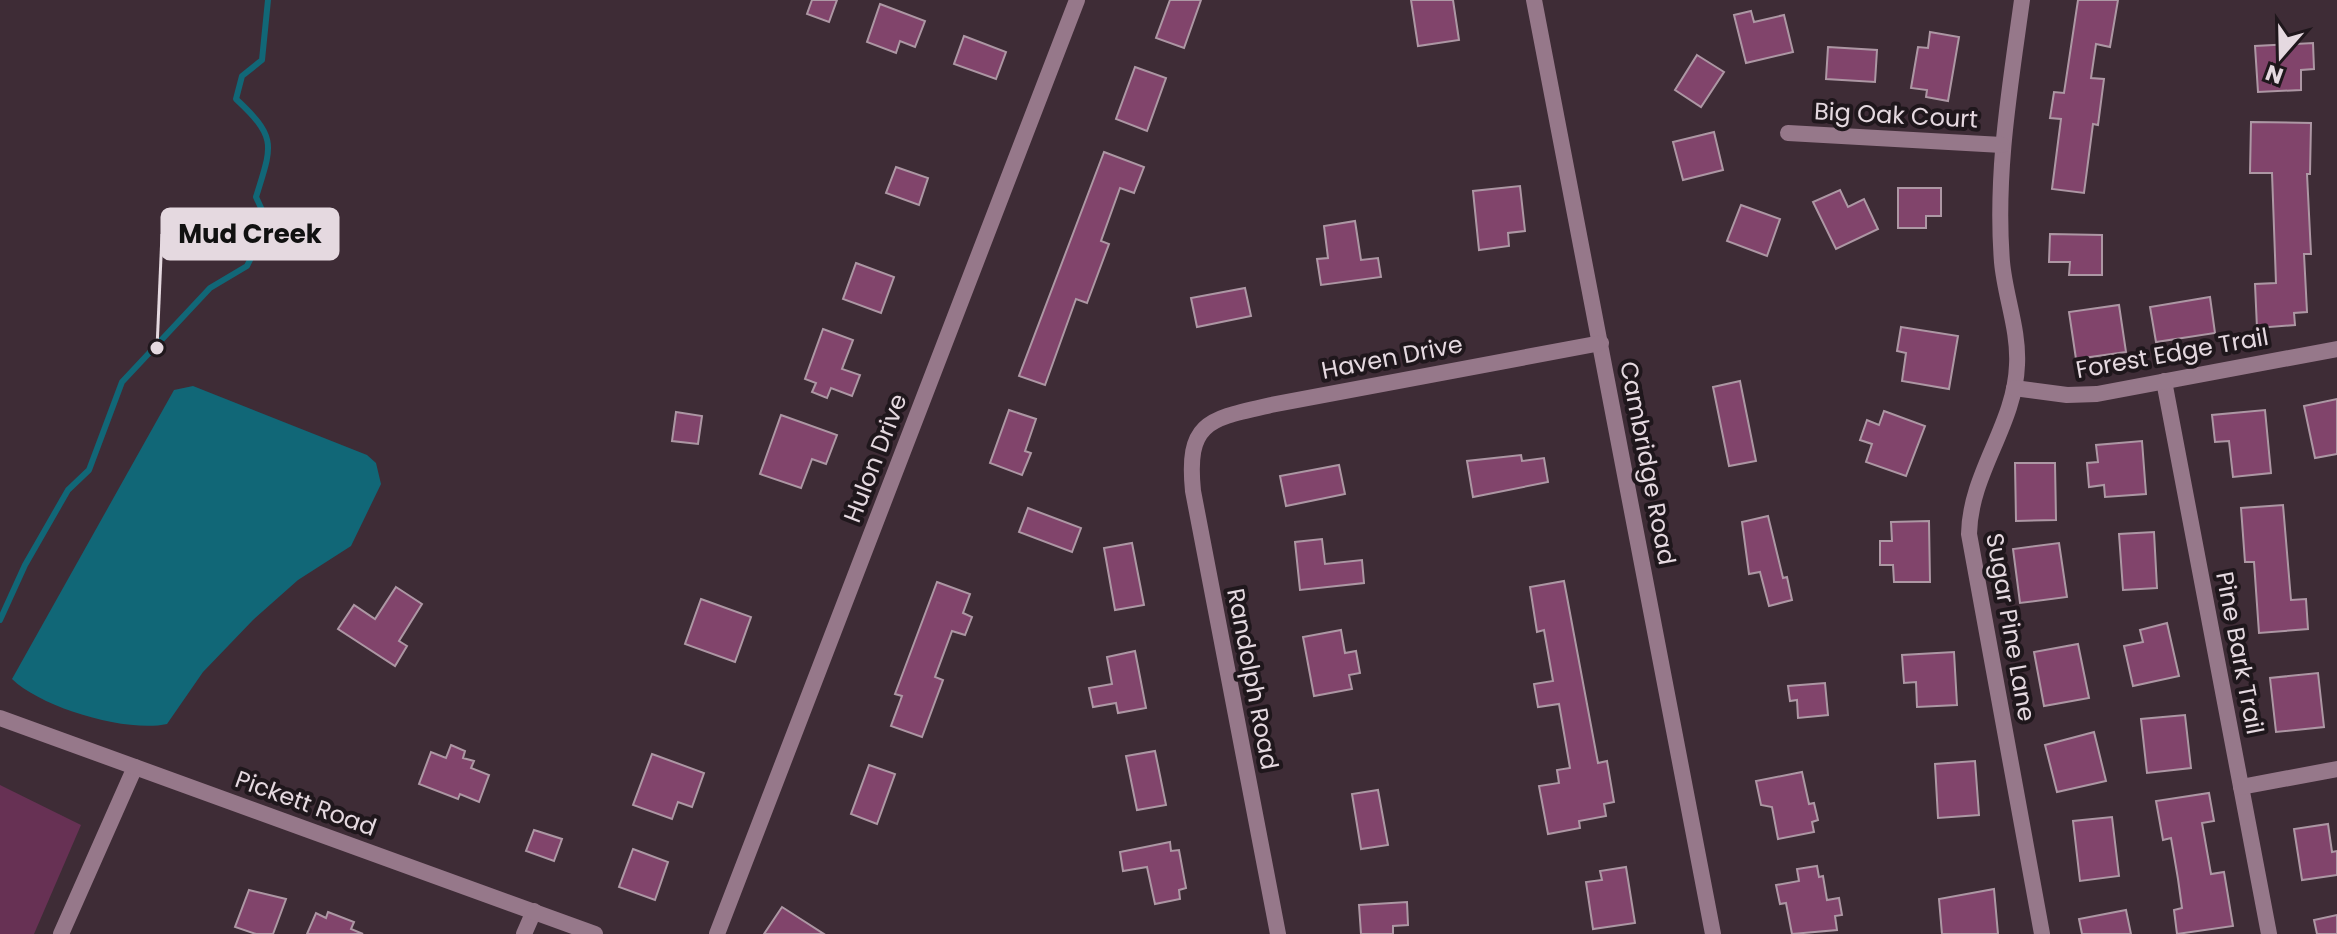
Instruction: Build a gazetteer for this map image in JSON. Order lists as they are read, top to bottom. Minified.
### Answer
{"streets":{"street":["Big Oak Court","Forest Edge Trail","Haven Drive","Hulon Drive","Cambridge Road","Sugar Pine Lane","Pine Bark Trail","Randolph Road","Pickett Road"]},"crossings":[["Big Oak Court","Sugar Pine Lane"],["Forest Edge Trail","Sugar Pine Lane"],["Forest Edge Trail","Pine Bark Trail"],["Haven Drive","Cambridge Road"],["Haven Drive","Randolph Road"]],"places":["Mud Creek"],"north":"bottom"}
